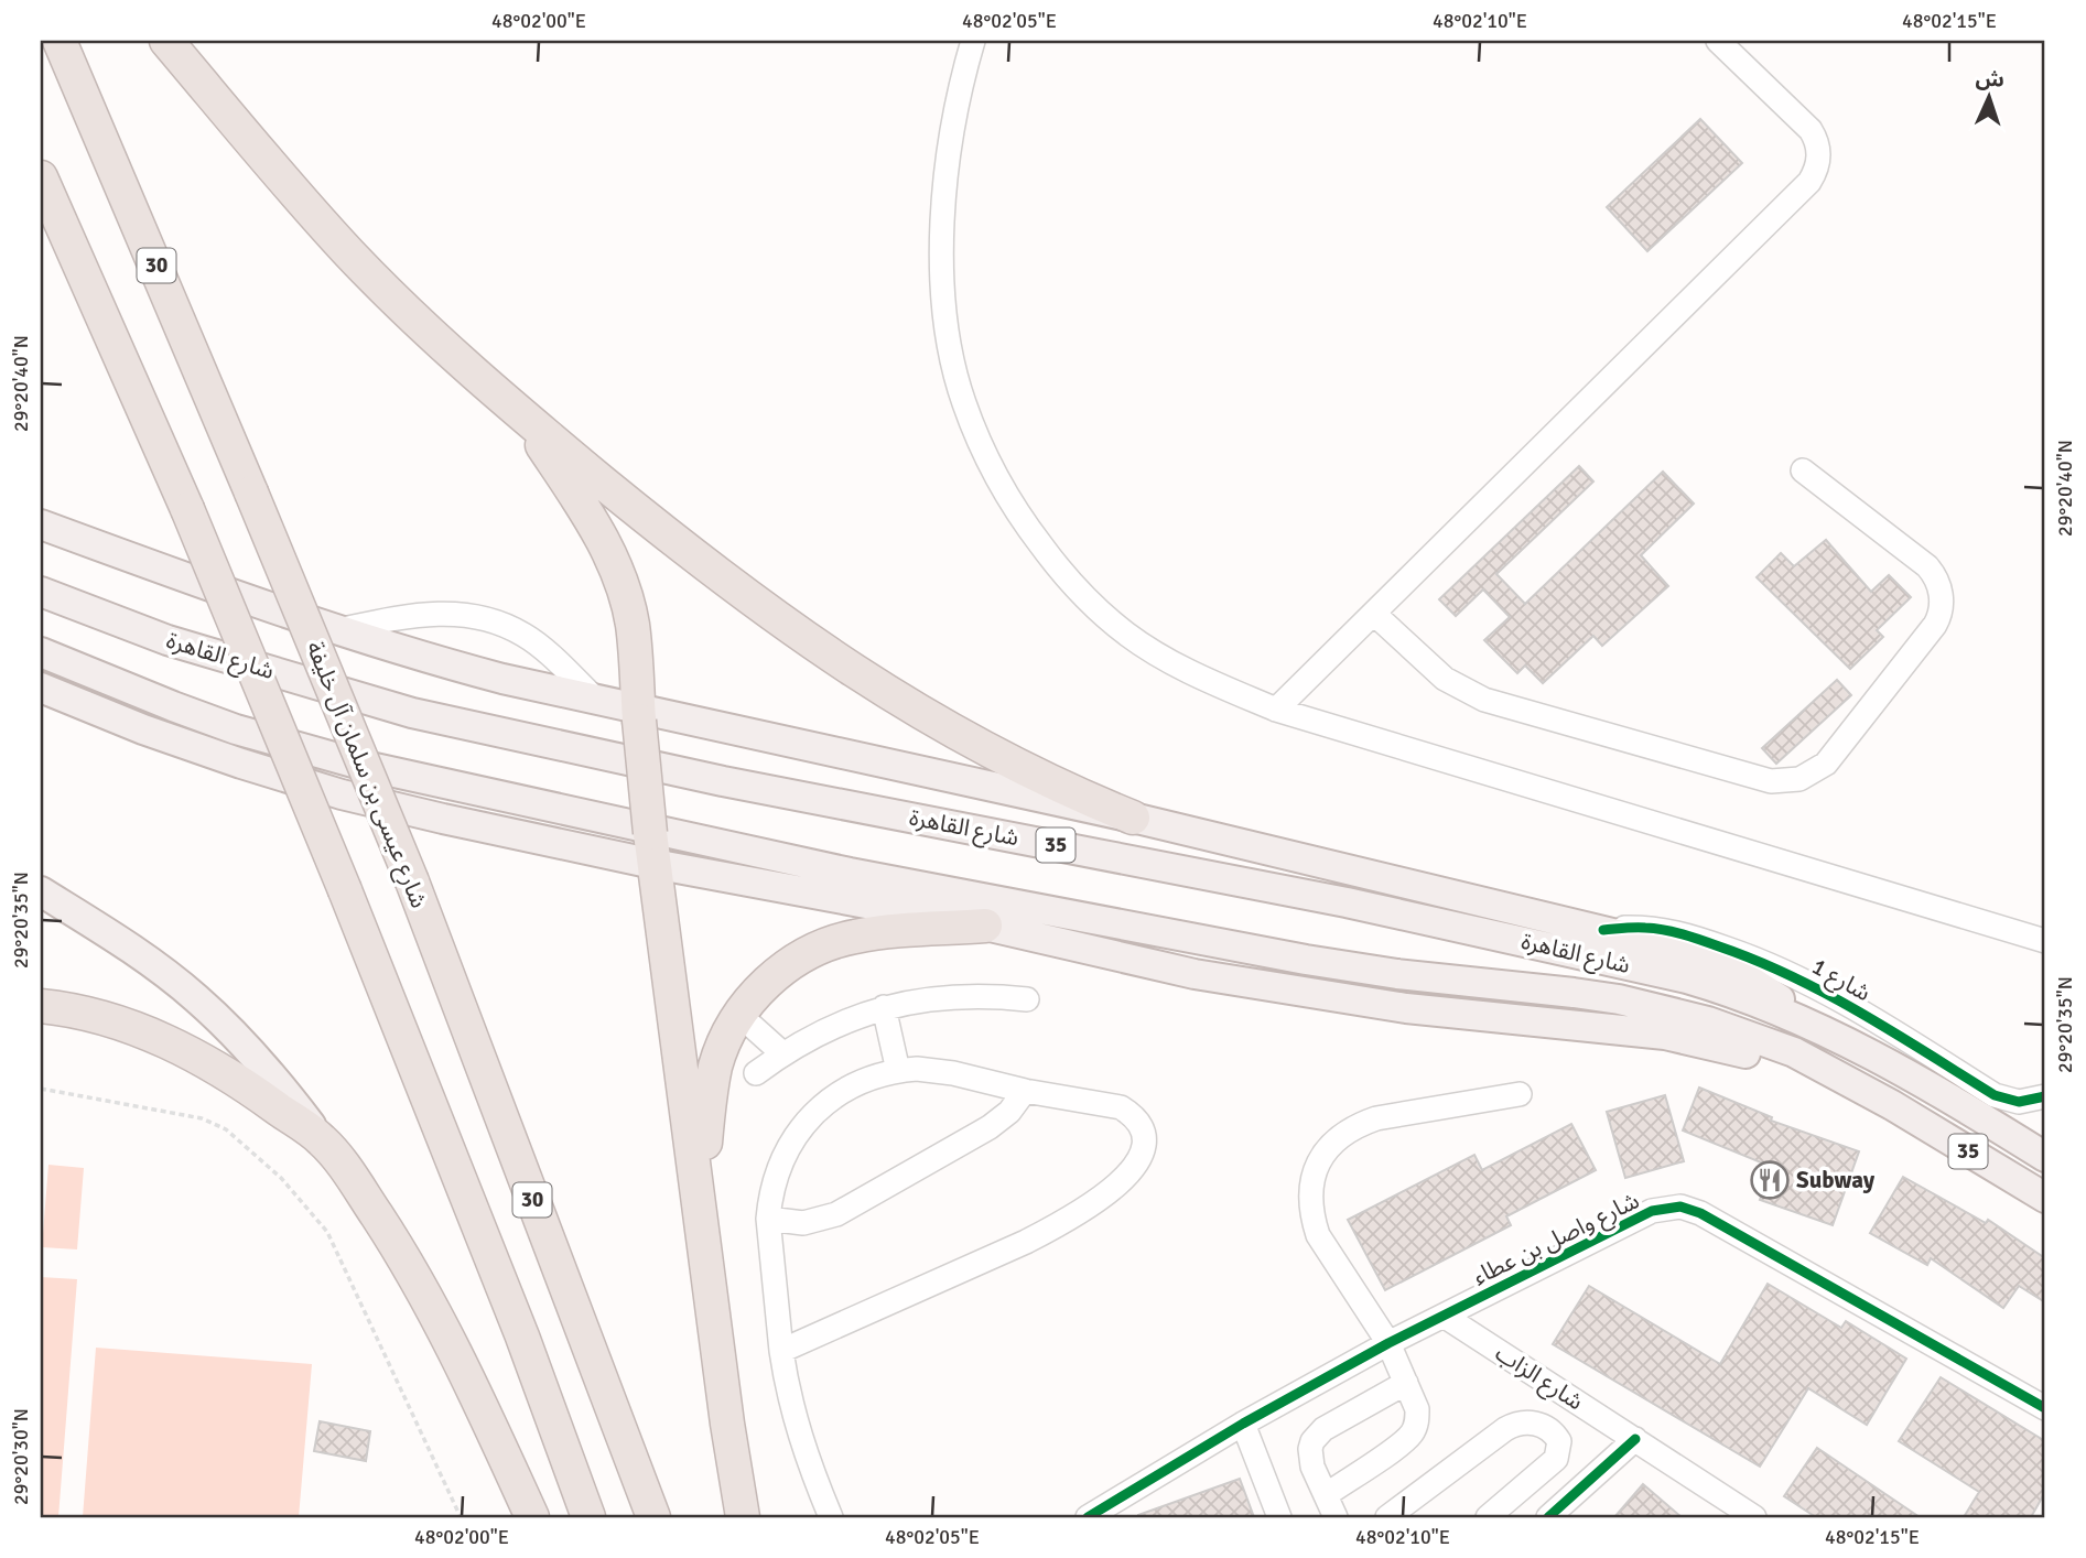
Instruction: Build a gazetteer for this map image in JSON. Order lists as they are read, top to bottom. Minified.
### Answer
{"streets":{"highway":["30","شارع عيسى بن سلمان آل خليفة"],"main road":["شارع القاهرة","35"],"street":["شارع 1","شارع واصل بن عطاء","شارع الزاب"]},"crossings":[["شارع واصل بن عطاء","شارع الزاب"]],"places":{"restaurant":["Subway"]},"north":"top","coordinates":["48°02'00\"E","48°02'05\"E","48°02'10\"E","48°02'15\"E","29°20'40\"N","29°20'35\"N","29°20'30\"N"]}
